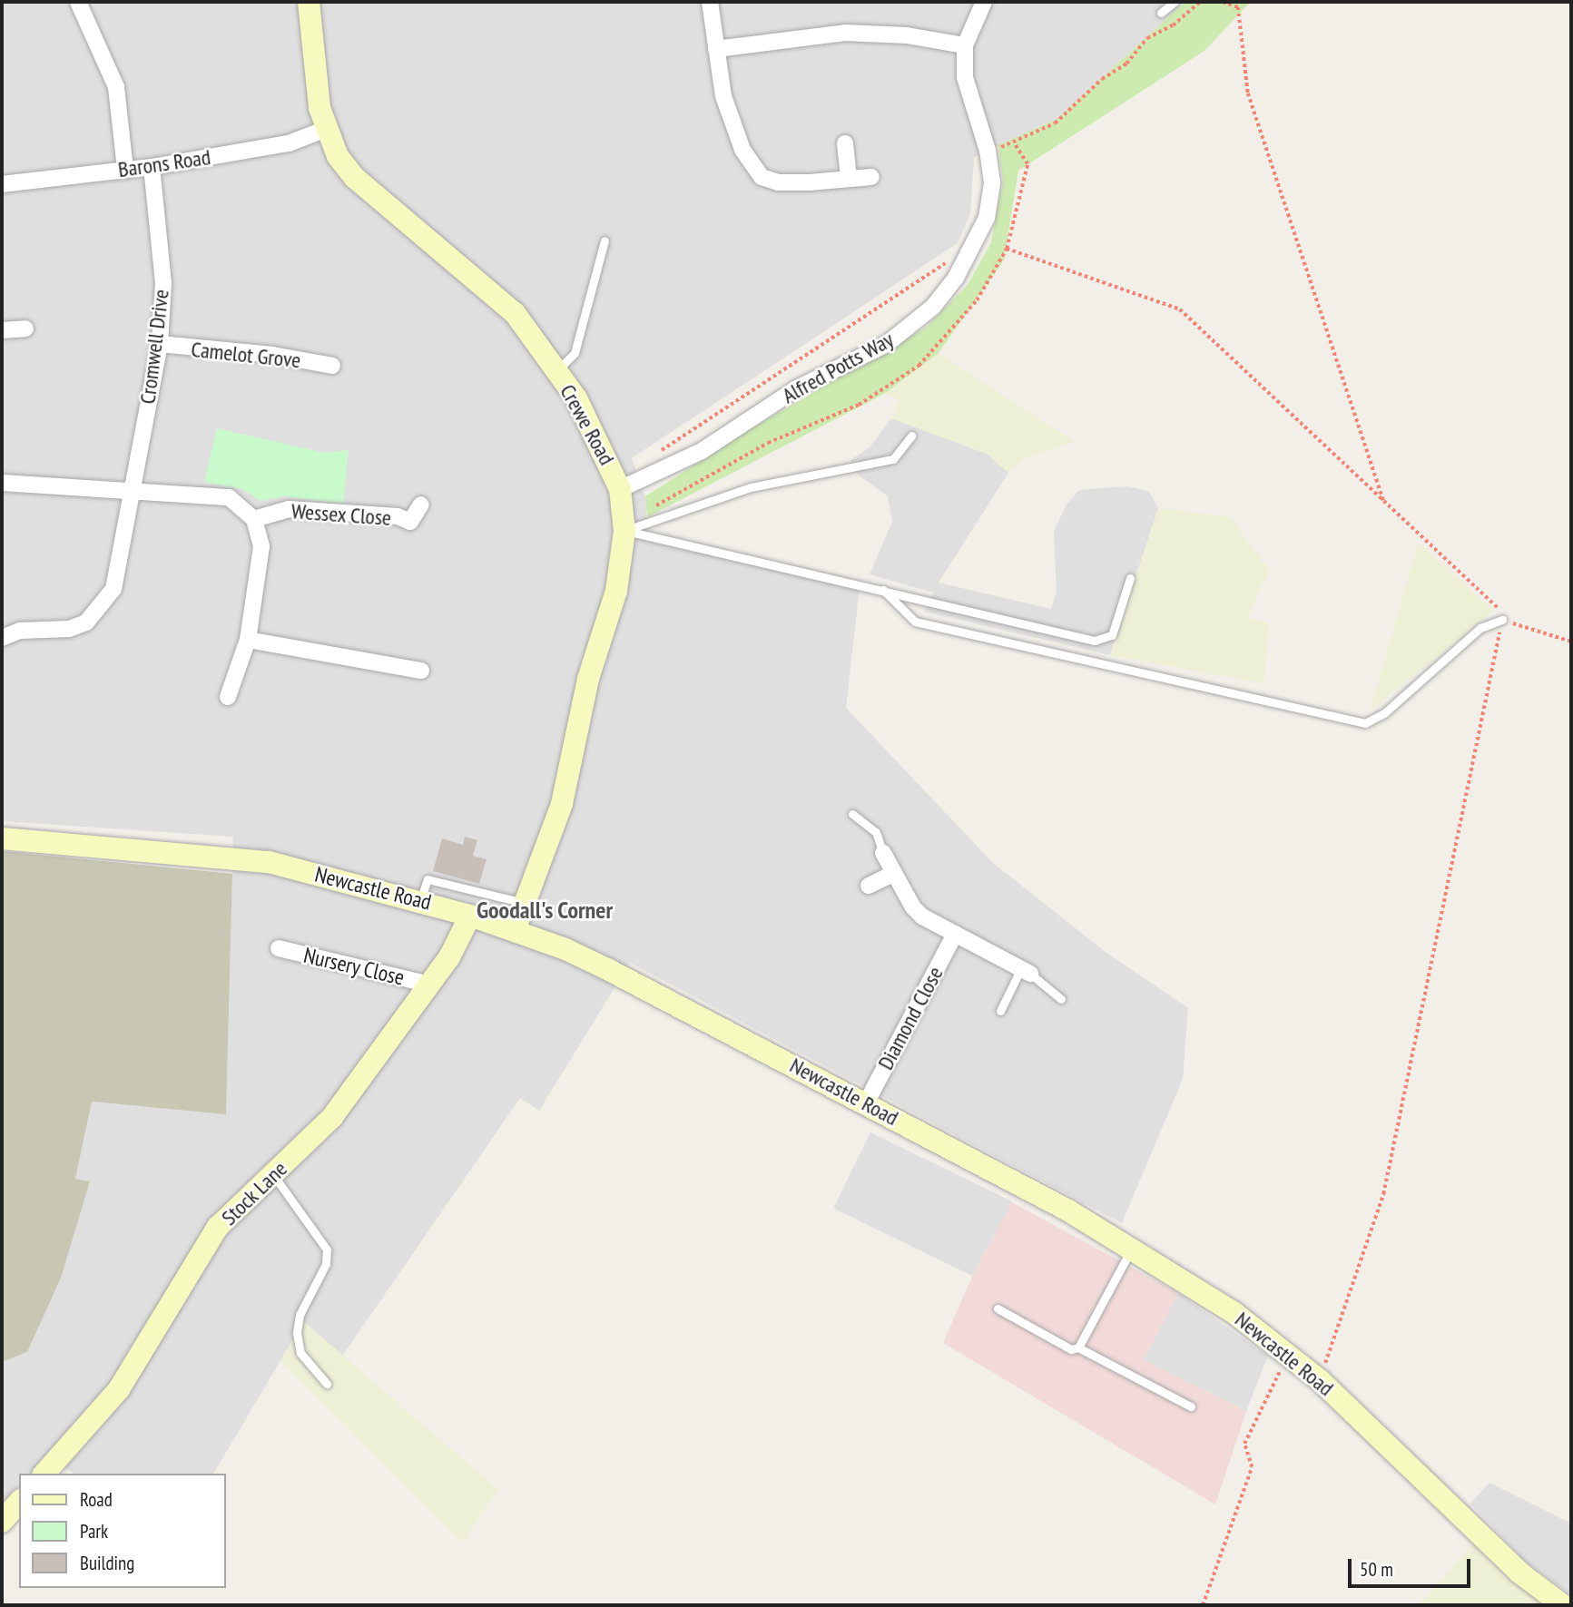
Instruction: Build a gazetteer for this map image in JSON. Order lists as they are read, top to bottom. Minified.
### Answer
{"streets":{"main road":["Crewe Road","Newcastle Road","Stock Lane"],"street":["Barons Road","Cromwell Drive","Camelot Grove","Alfred Potts Way","Wessex Close","Nursery Close","Diamond Close"]},"crossings":[["Barons Road","Cromwell Drive"],["Barons Road","Crewe Road"],["Cromwell Drive","Camelot Grove"],["Alfred Potts Way","Crewe Road"],["Crewe Road","Newcastle Road"],["Newcastle Road","Diamond Close"],["Newcastle Road","Stock Lane"],["Nursery Close","Stock Lane"]],"districts":["Goodall's Corner"],"legend":["Road","Park","Building"],"scale_bar":"50 m"}
